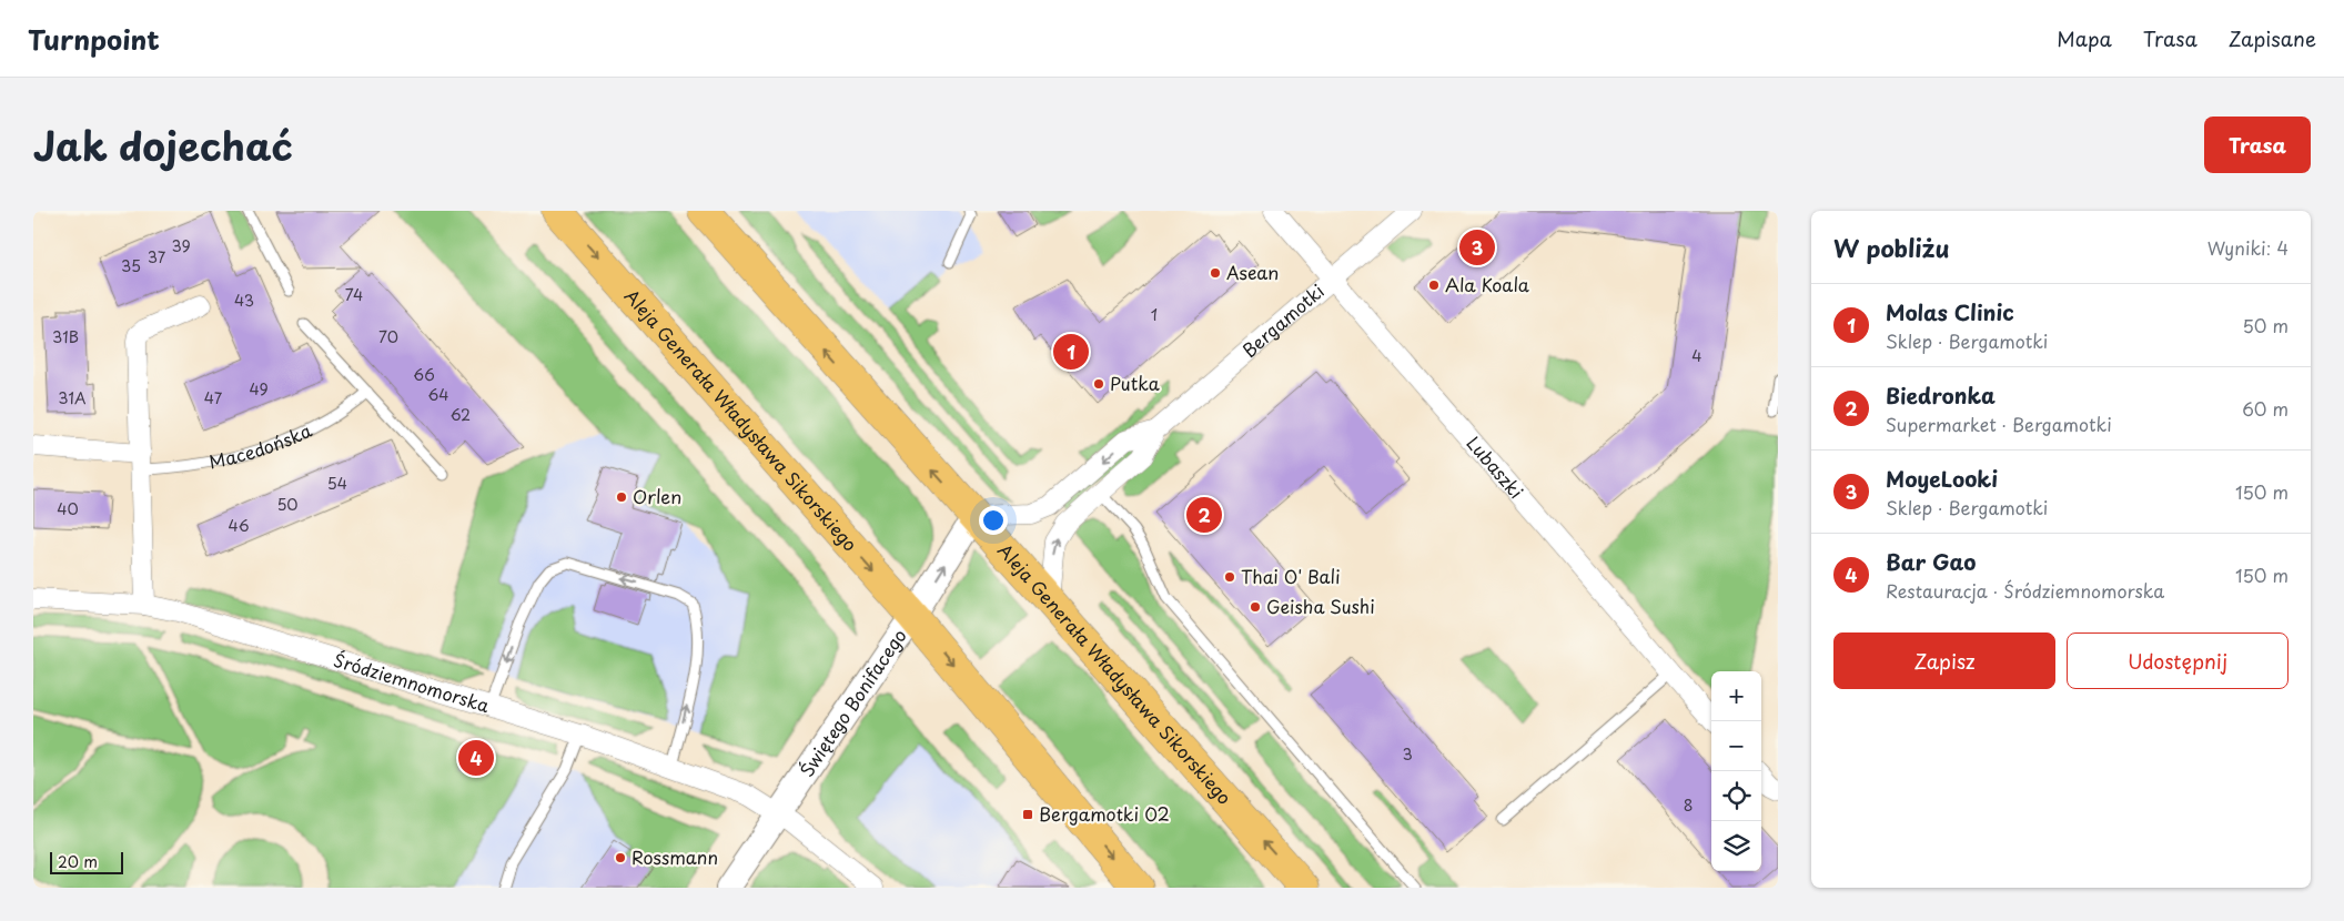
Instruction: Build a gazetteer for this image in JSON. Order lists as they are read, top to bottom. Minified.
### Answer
{"streets":{"main road":["Aleja Generała Władysława Sikorskiego"],"street":["Bergamotki","Macedońska","Lubaszki","Śródziemnomorska","Świętego Bonifacego"]},"crossings":[["Bergamotki","Aleja Generała Władysława Sikorskiego"],["Bergamotki","Lubaszki"],["Bergamotki","Świętego Bonifacego"],["Aleja Generała Władysława Sikorskiego","Świętego Bonifacego"],["Śródziemnomorska","Świętego Bonifacego"]],"places":{"other":["Asean","Ala Koala","Putka","Orlen","Thai O' Bali","Geisha Sushi","Rossmann"],"transit":["Bergamotki 02"]},"house_numbers":["39","37","35","74","43","1","31B","70","4","66","49","64","31A","47","62","54","50","40","46","3","8"],"scale_bar":"20 m","page":{"header":"Turnpoint","nav":["Mapa","Trasa","Zapisane"],"title":"Jak dojechać","buttons":["Trasa",["Zapisz","Udostępnij"]],"heading":["W pobliżu","Wyniki: 4"],"pins":["3","1","2","4"],"list":[{"mark":"1","name":"Molas Clinic","note":"Sklep · Bergamotki","value":"50 m"},{"mark":"2","name":"Biedronka","note":"Supermarket · Bergamotki","value":"60 m"},{"mark":"3","name":"MoyeLooki","note":"Sklep · Bergamotki","value":"150 m"},{"mark":"4","name":"Bar Gao","note":"Restauracja · Śródziemnomorska","value":"150 m"}],"map_buttons":["+","−"],"scale":"20 m"}}
